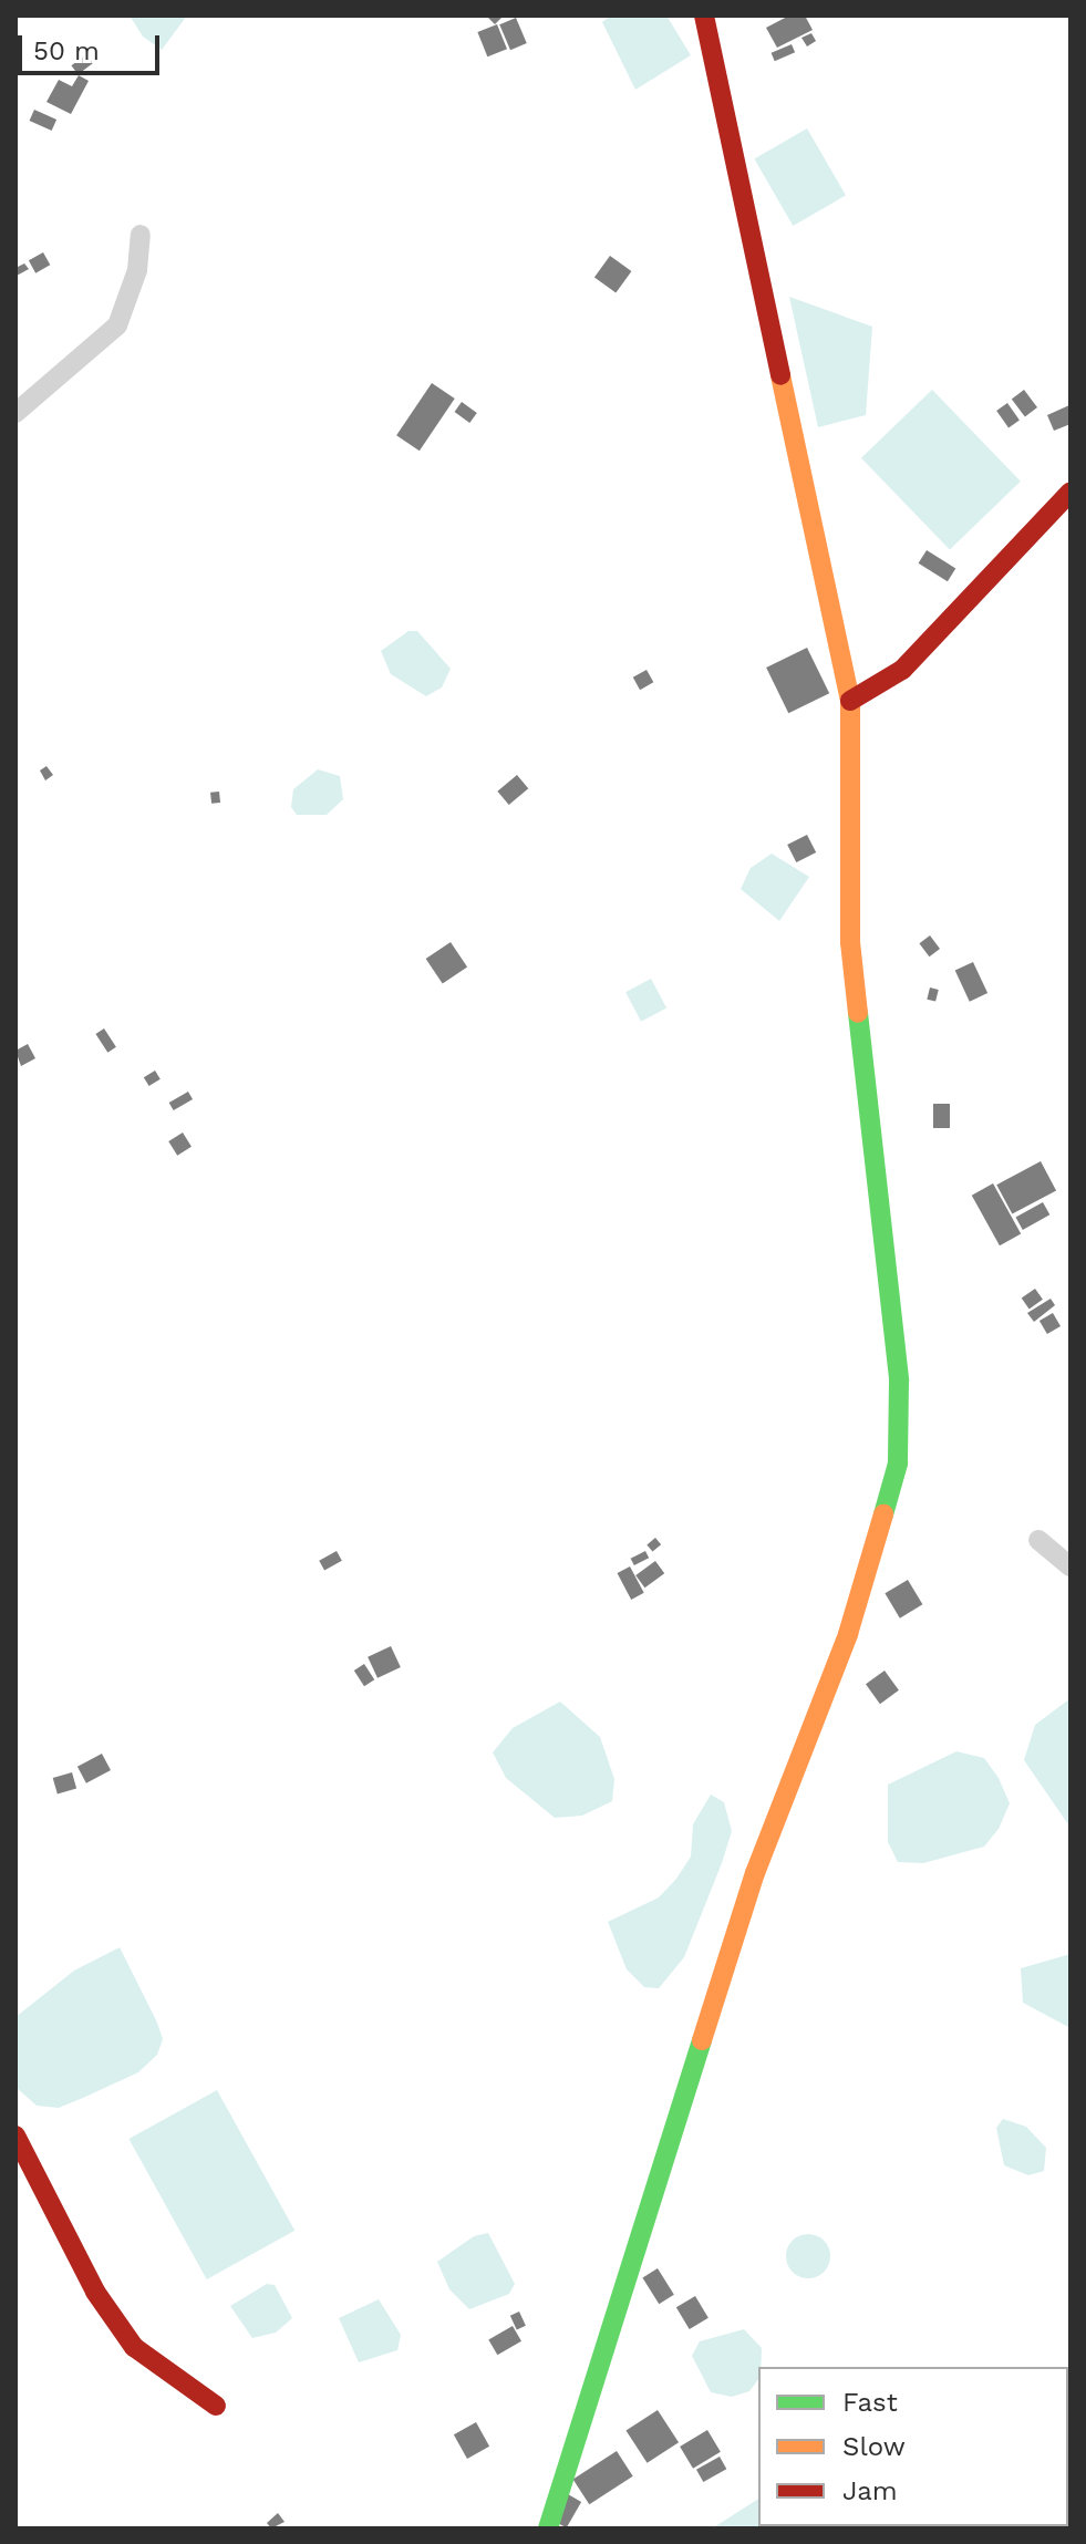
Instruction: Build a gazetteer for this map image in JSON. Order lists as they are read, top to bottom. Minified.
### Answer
{"legend":["Fast","Slow","Jam"],"scale_bar":"50 m"}
